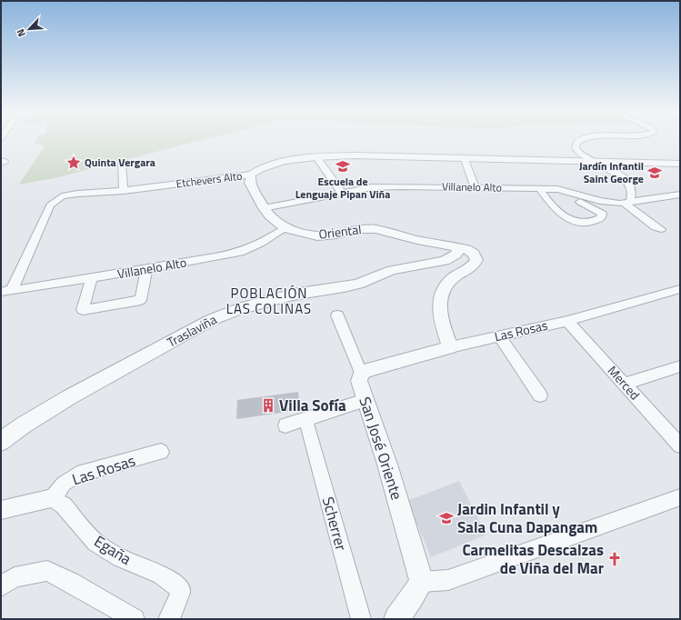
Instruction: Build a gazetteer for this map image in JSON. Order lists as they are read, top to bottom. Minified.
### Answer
{"streets":{"street":["Etchevers Alto","Villanelo Alto","Oriental","Traslaviña","Las Rosas","Merced","San José Oriente","Scherrer","Egaña"]},"crossings":[["Etchevers Alto","Villanelo Alto"],["Etchevers Alto","Oriental"],["Villanelo Alto","Oriental"],["Oriental","Traslaviña"],["Las Rosas","Merced"],["Las Rosas","San José Oriente"],["Las Rosas","Egaña"]],"districts":["POBLACIÓN LAS COLINAS"],"places":{"place":["Quinta Vergara"],"school or university":["Escuela de Lenguaje Pipan Viña","Jardín Infantil Saint George","Jardin Infantil y Sala Cuna Dapangam"],"building":["Villa Sofía"],"church":["Carmelitas Descalzas de Viña del Mar"]},"north":"bottom left"}
